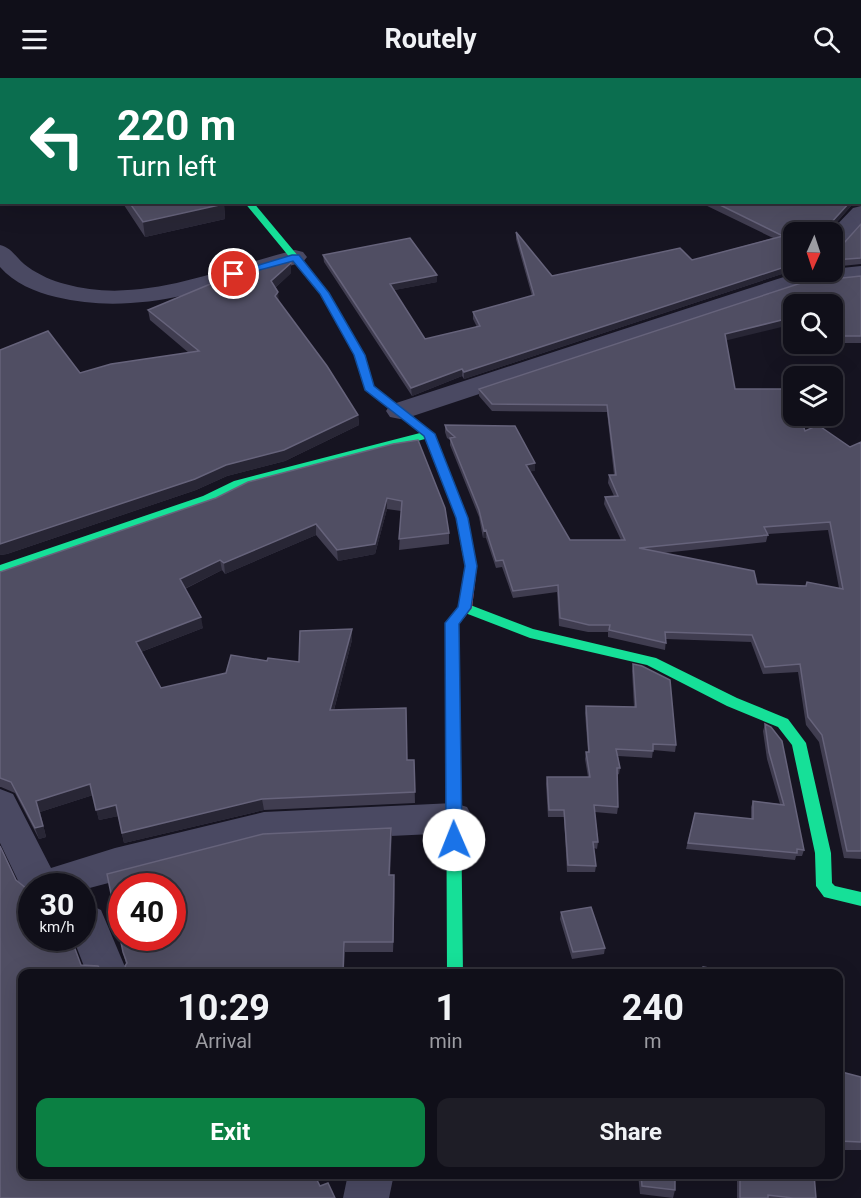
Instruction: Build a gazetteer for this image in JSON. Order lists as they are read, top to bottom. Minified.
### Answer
{"north":"bottom","page":{"header":"Routely","turn":["220 m","Turn left"],"speed":"30 km/h","limit":"40","eta":["10:29","Arrival","1","min","240","m"],"buttons":["Exit","Share"]}}
